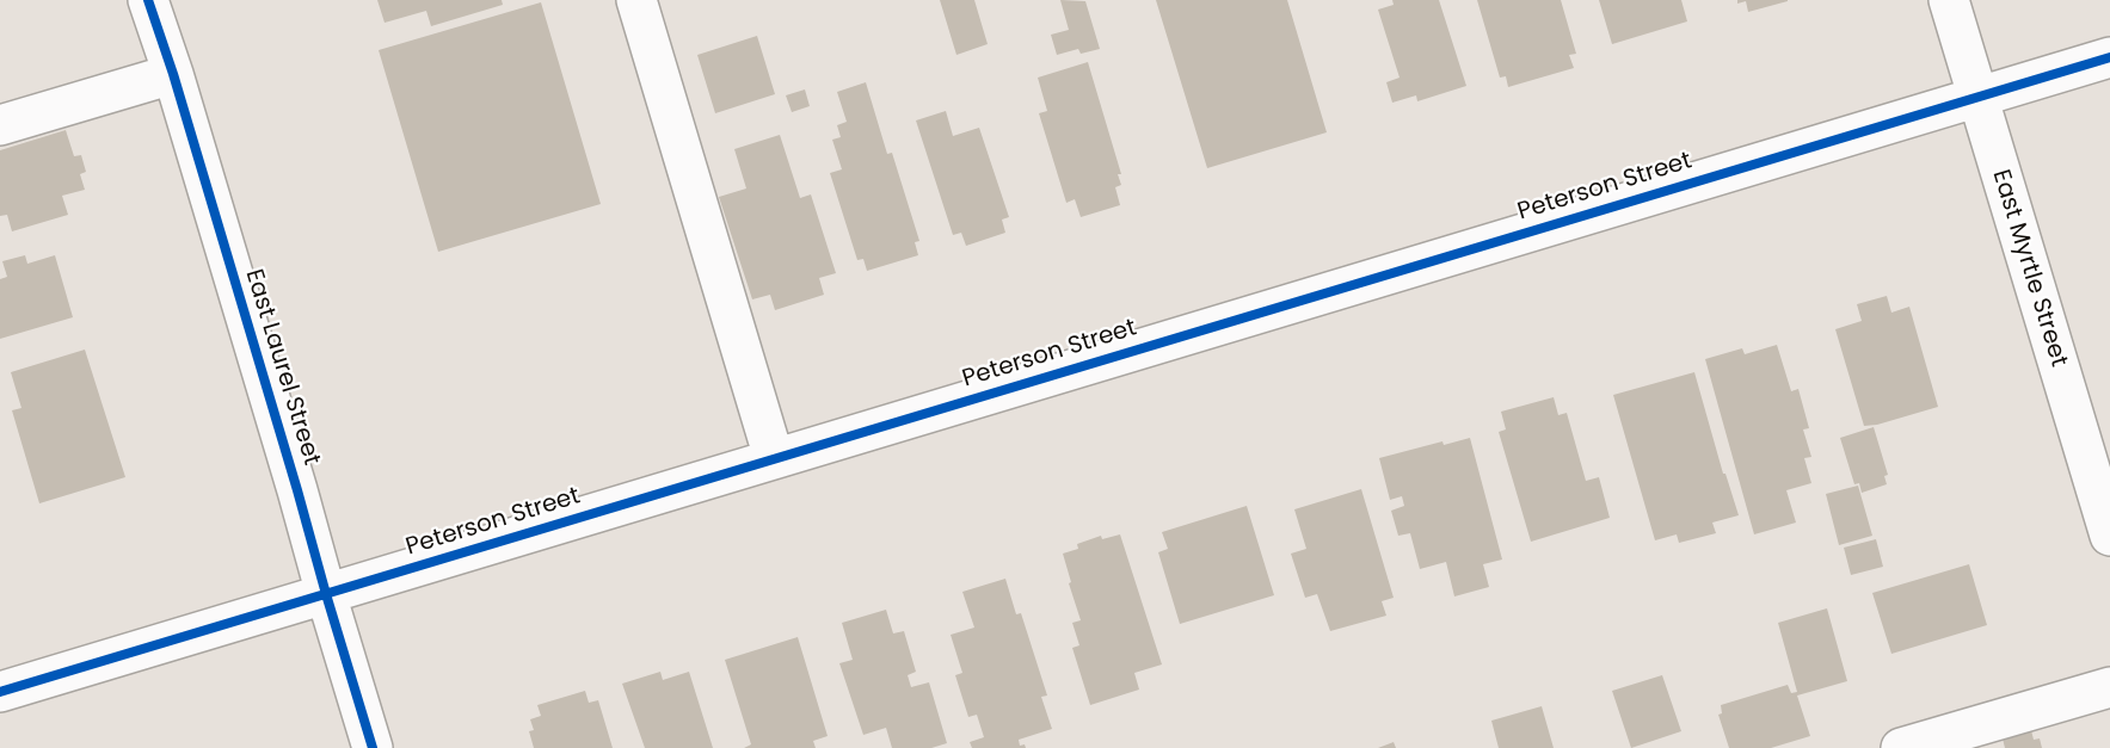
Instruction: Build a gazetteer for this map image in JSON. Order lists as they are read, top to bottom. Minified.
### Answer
{"streets":{"street":["Peterson Street","East Myrtle Street","East Laurel Street"]},"crossings":[["Peterson Street","East Myrtle Street"],["Peterson Street","East Laurel Street"]]}
